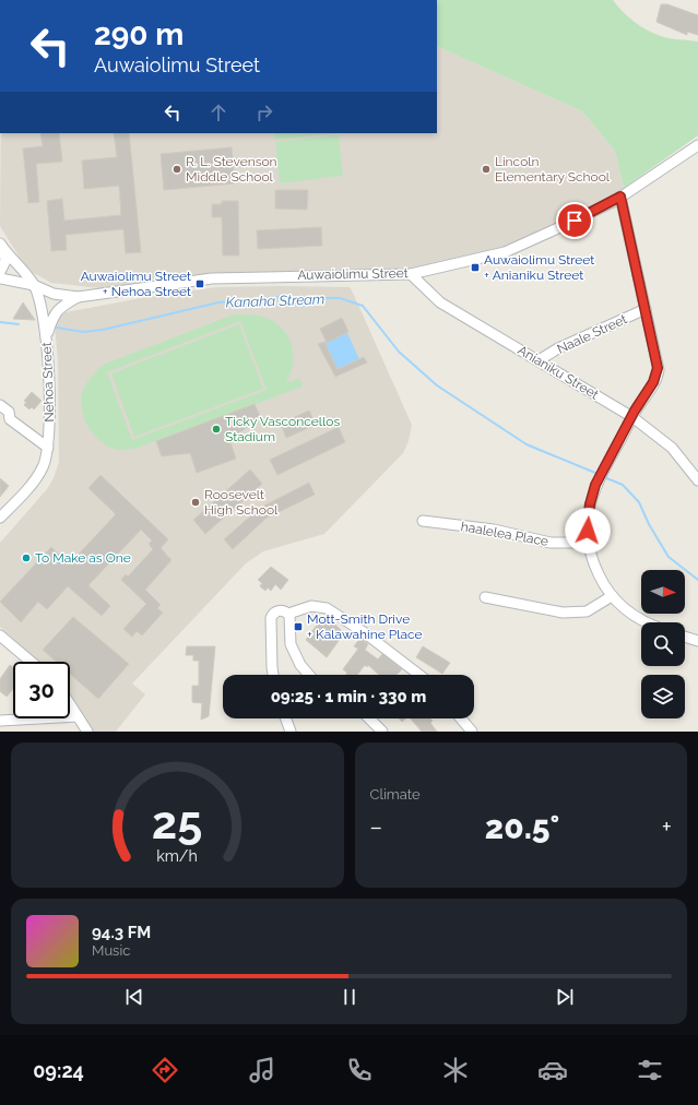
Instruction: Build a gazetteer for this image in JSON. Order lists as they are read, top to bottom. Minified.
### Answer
{"streets":{"street":["Auwaiolimu Street","Naale Street","Anianiku Street","Nehoa Street","haalelea Place"]},"crossings":[["Auwaiolimu Street","Anianiku Street"],["Auwaiolimu Street","Nehoa Street"],["Naale Street","Anianiku Street"]],"water":["Kanaha Stream"],"places":{"other":["R. L. Stevenson Middle School","Lincoln Elementary School","Ticky Vasconcellos Stadium","Roosevelt High School","To Make as One"],"transit":["Auwaiolimu Street + Anianiku Street","Auwaiolimu Street + Nehoa Street","Mott-Smith Drive + Kalawahine Place"]},"north":"right","page":{"turn":["290 m","Auwaiolimu Street"],"limit":"30","trip":"09:25 · 1 min · 330 m","tile":"Climate","heat":["−","20.5°","+"],"song":["94.3 FM","Music"],"tabs":"09:24","gauge":["25","km/h"]}}
